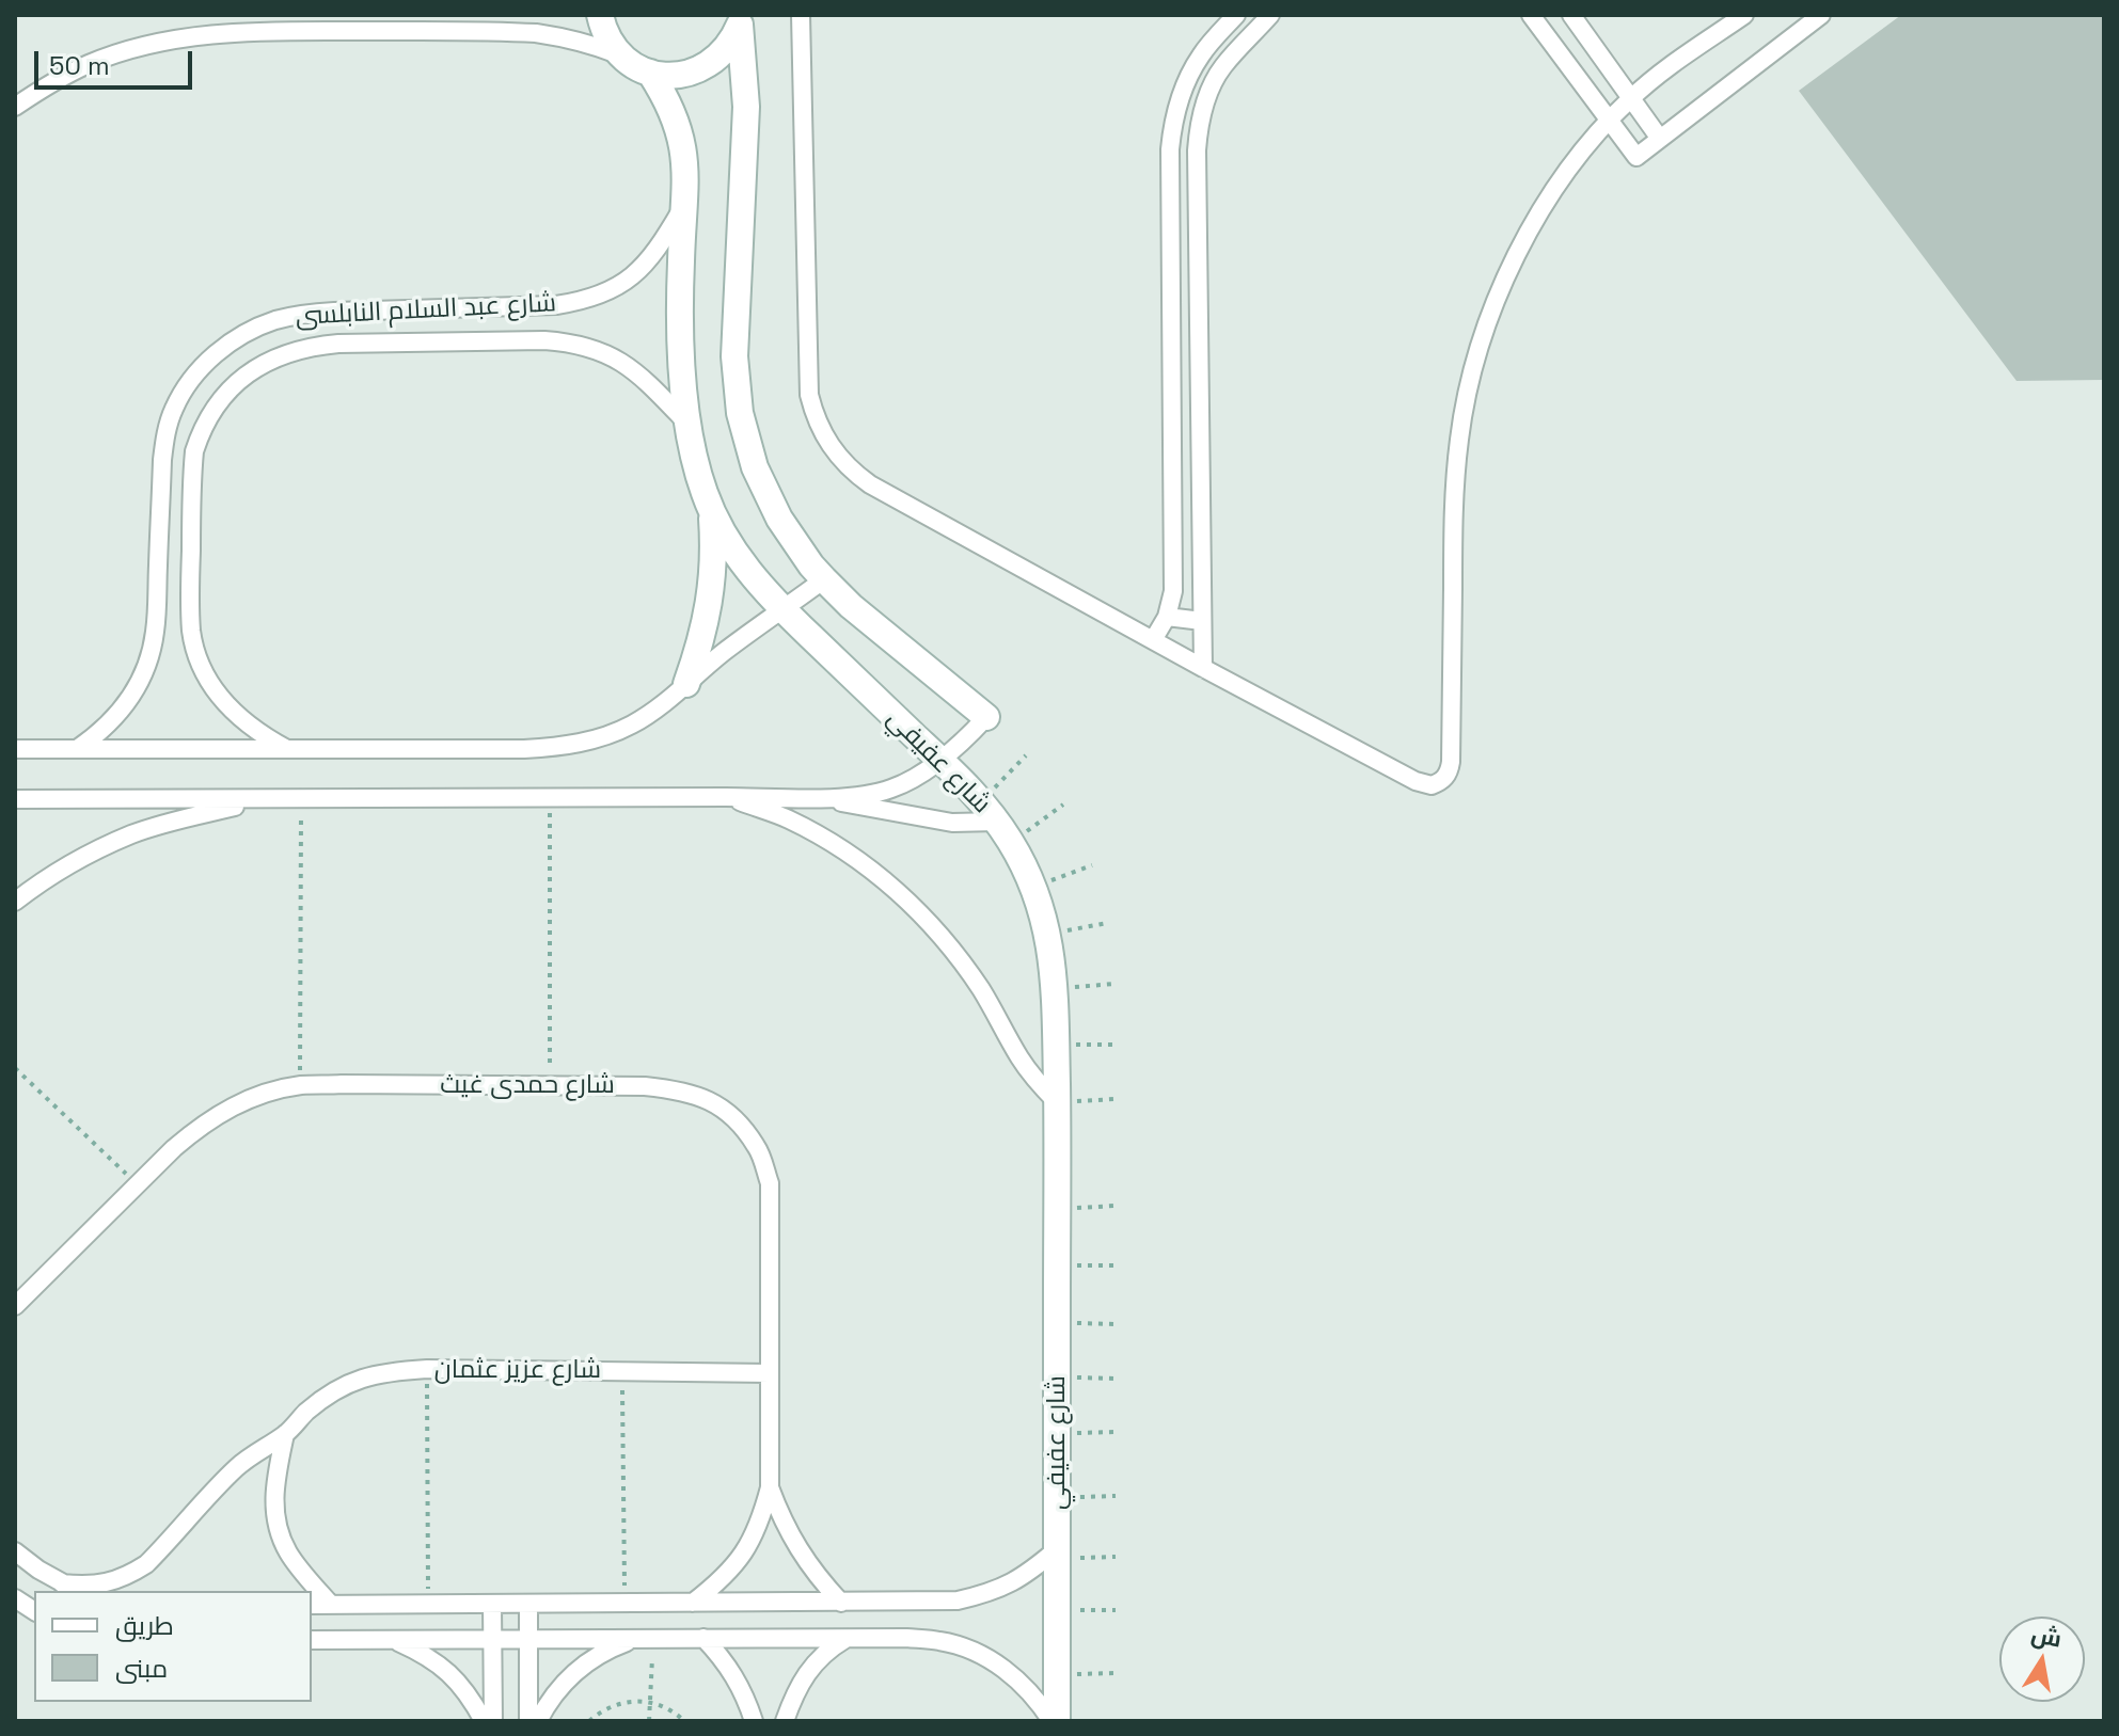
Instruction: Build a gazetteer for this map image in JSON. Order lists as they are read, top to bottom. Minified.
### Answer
{"streets":{"street":["شارع عبد السلام النابلسى","شارع عفيفي","شارع حمدى غيث","شارع عزيز عثمان"]},"crossings":[["شارع عبد السلام النابلسى","شارع عفيفي"],["شارع حمدى غيث","شارع عزيز عثمان"]],"legend":["طريق","مبنى"],"scale_bar":"50 m","north":"top"}
